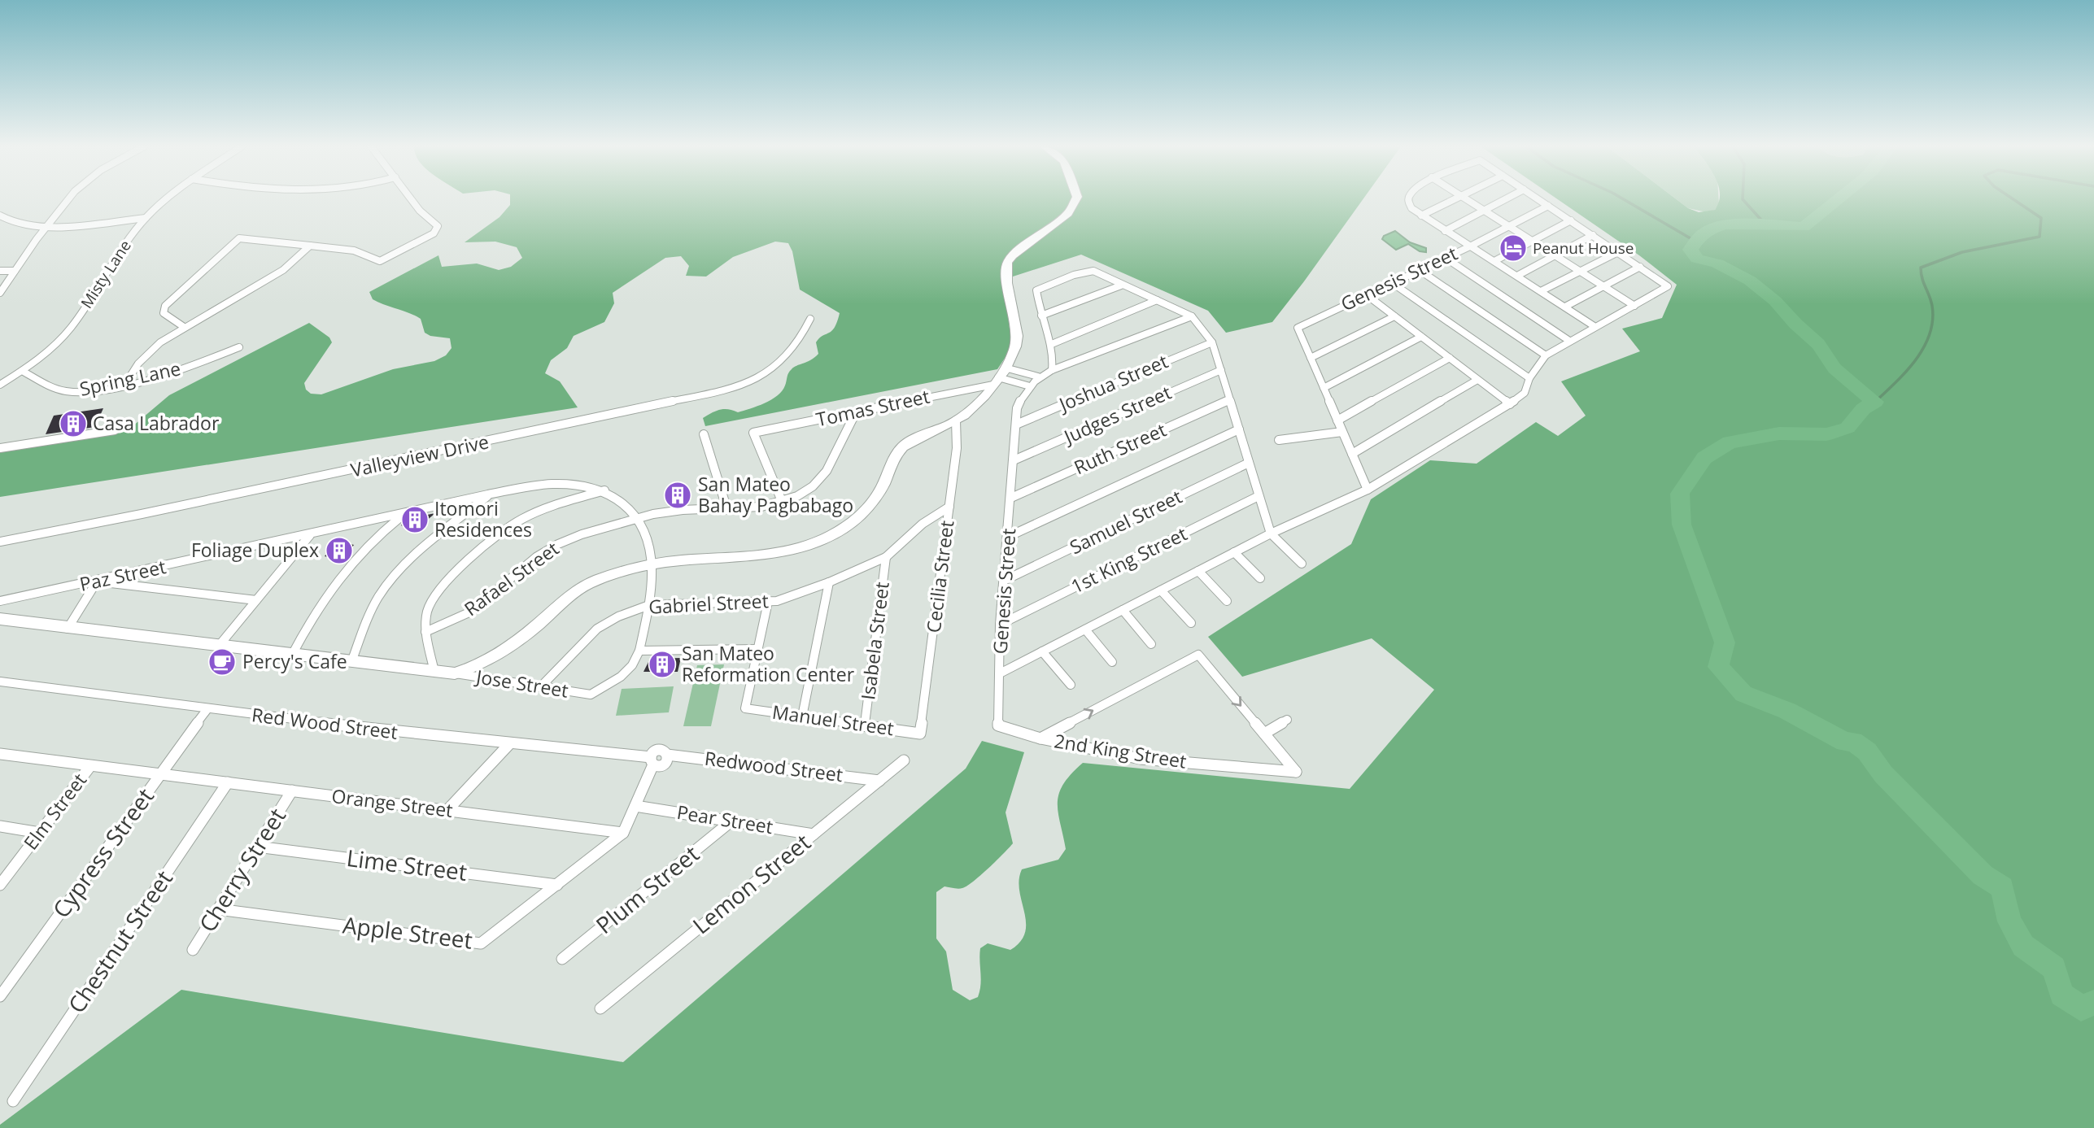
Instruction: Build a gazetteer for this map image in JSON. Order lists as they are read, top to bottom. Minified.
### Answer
{"streets":{"street":["Misty Lane","Genesis Street","Spring Lane","Joshua Street","Tomas Street","Judges Street","Ruth Street","Valleyview Drive","Samuel Street","1st King Street","Paz Street","Cecilia Street","Rafael Street","Gabriel Street","Isabela Street","Jose Street","Manuel Street","Red Wood Street","2nd King Street","Redwood Street","Orange Street","Elm Street","Pear Street","Cypress Street","Lime Street","Cherry Street","Lemon Street","Plum Street","Apple Street","Chestnut Street"]},"crossings":[["Misty Lane","Spring Lane"],["Genesis Street","Joshua Street"],["Genesis Street","Judges Street"],["Genesis Street","Ruth Street"],["Genesis Street","Samuel Street"],["Genesis Street","1st King Street"],["Genesis Street","2nd King Street"],["Tomas Street","Rafael Street"],["Paz Street","Rafael Street"],["Paz Street","Gabriel Street"],["Paz Street","Jose Street"],["Cecilia Street","Gabriel Street"],["Cecilia Street","Manuel Street"],["Gabriel Street","Isabela Street"],["Gabriel Street","Jose Street"],["Isabela Street","Manuel Street"],["Red Wood Street","Redwood Street"],["Red Wood Street","Cypress Street"],["Red Wood Street","Apple Street"],["Redwood Street","Lemon Street"],["Redwood Street","Apple Street"],["Orange Street","Elm Street"],["Orange Street","Cypress Street"],["Orange Street","Cherry Street"],["Orange Street","Apple Street"],["Orange Street","Chestnut Street"],["Pear Street","Lemon Street"],["Pear Street","Plum Street"],["Pear Street","Apple Street"],["Lime Street","Cherry Street"],["Lime Street","Apple Street"],["Cherry Street","Apple Street"]],"places":{"hotel":["Peanut House"],"building":["Casa Labrador","San Mateo Bahay Pagbabago","Itomori Residences","Foliage Duplex","San Mateo Reformation Center"],"cafe":["Percy's Cafe"]}}
